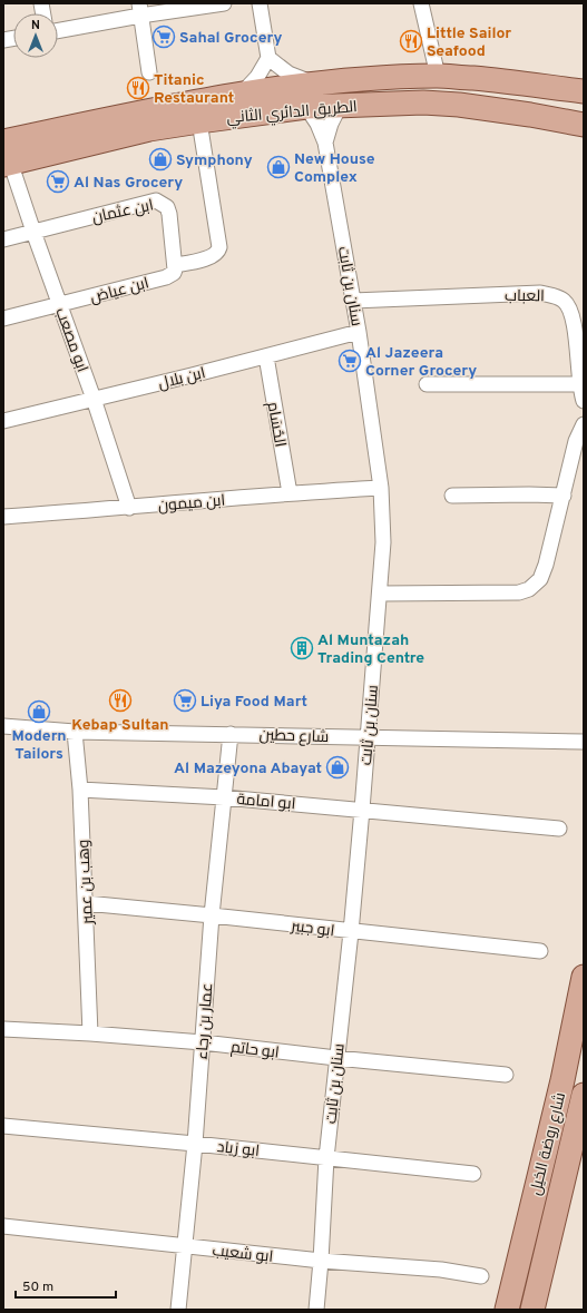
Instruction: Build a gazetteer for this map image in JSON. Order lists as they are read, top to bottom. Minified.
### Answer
{"streets":{"main road":["الطريق الدائري الثاني","شارع روضة الخيل"],"street":["ابن عثمان","سنان بن ثابت","ابن عياض","العباب","ابو مصعب","ابن بلال","الحُسَام","ابن ميمون","شارع حطين","ابو امامة","وهب بن عمير","ابو جبير","عمار بن رجاء","ابو حاتم","ابو زياد","ابو شعيب"]},"crossings":[["الطريق الدائري الثاني","سنان بن ثابت"],["الطريق الدائري الثاني","ابو مصعب"],["ابن عثمان","ابن عياض"],["ابن عثمان","ابو مصعب"],["سنان بن ثابت","العباب"],["سنان بن ثابت","ابن بلال"],["سنان بن ثابت","ابن ميمون"],["سنان بن ثابت","شارع حطين"],["سنان بن ثابت","ابو امامة"],["سنان بن ثابت","ابو جبير"],["سنان بن ثابت","ابو حاتم"],["سنان بن ثابت","ابو زياد"],["سنان بن ثابت","ابو شعيب"],["ابن عياض","ابو مصعب"],["ابو مصعب","ابن بلال"],["ابو مصعب","ابن ميمون"],["ابن بلال","الحُسَام"],["الحُسَام","ابن ميمون"],["شارع حطين","وهب بن عمير"],["شارع حطين","عمار بن رجاء"],["ابو امامة","وهب بن عمير"],["ابو امامة","عمار بن رجاء"],["وهب بن عمير","ابو جبير"],["وهب بن عمير","ابو حاتم"],["ابو جبير","عمار بن رجاء"],["عمار بن رجاء","ابو حاتم"],["عمار بن رجاء","ابو زياد"],["عمار بن رجاء","ابو شعيب"]],"places":{"supermarket":["Sahal Grocery","Al Nas Grocery","Al Jazeera Corner Grocery","Liya Food Mart"],"restaurant":["Little Sailor Seafood","Titanic Restaurant","Kebap Sultan"],"shop":["Symphony","New House Complex","Modern Tailors","Al Mazeyona Abayat"],"building":["Al Muntazah Trading Centre"]},"scale_bar":"50 m","north":"top"}
